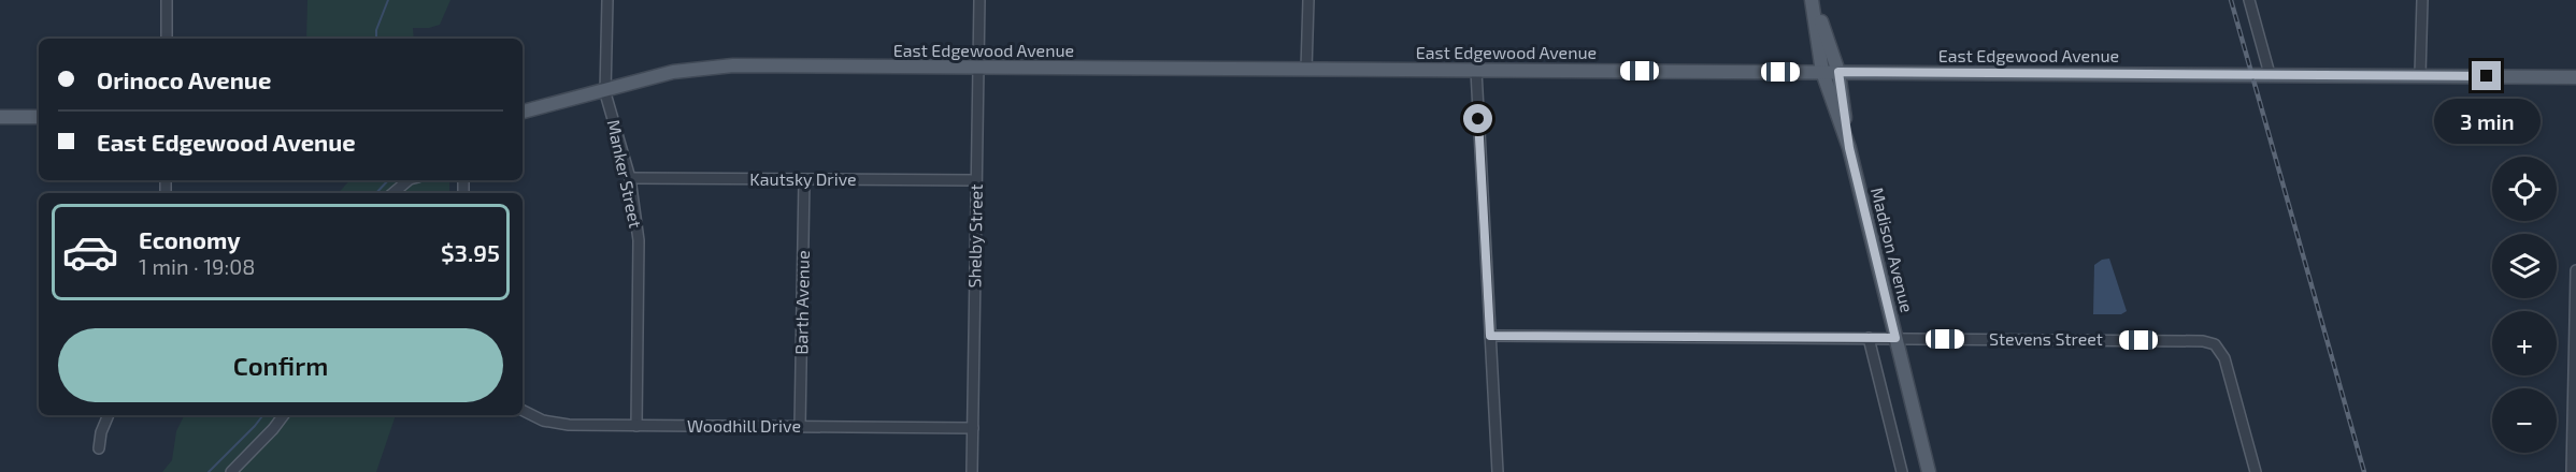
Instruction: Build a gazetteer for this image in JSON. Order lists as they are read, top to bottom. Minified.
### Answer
{"streets":{"main road":["East Edgewood Avenue","Madison Avenue"],"street":["Manker Street","Kautsky Drive","Shelby Street","Barth Avenue","Stevens Street","Woodhill Drive"]},"crossings":[["East Edgewood Avenue","Manker Street"],["East Edgewood Avenue","Shelby Street"],["East Edgewood Avenue","Madison Avenue"],["Manker Street","Kautsky Drive"],["Manker Street","Woodhill Drive"],["Kautsky Drive","Shelby Street"],["Kautsky Drive","Barth Avenue"],["Shelby Street","Woodhill Drive"],["Madison Avenue","Stevens Street"],["Barth Avenue","Woodhill Drive"]],"page":{"banner":["Orinoco Avenue","East Edgewood Avenue"],"bubble":"3 min","map_buttons":["+","−"],"list":[{"name":"Economy","note":"1 min · 19:08","value":"$3.95"}],"buttons":"Confirm"}}
